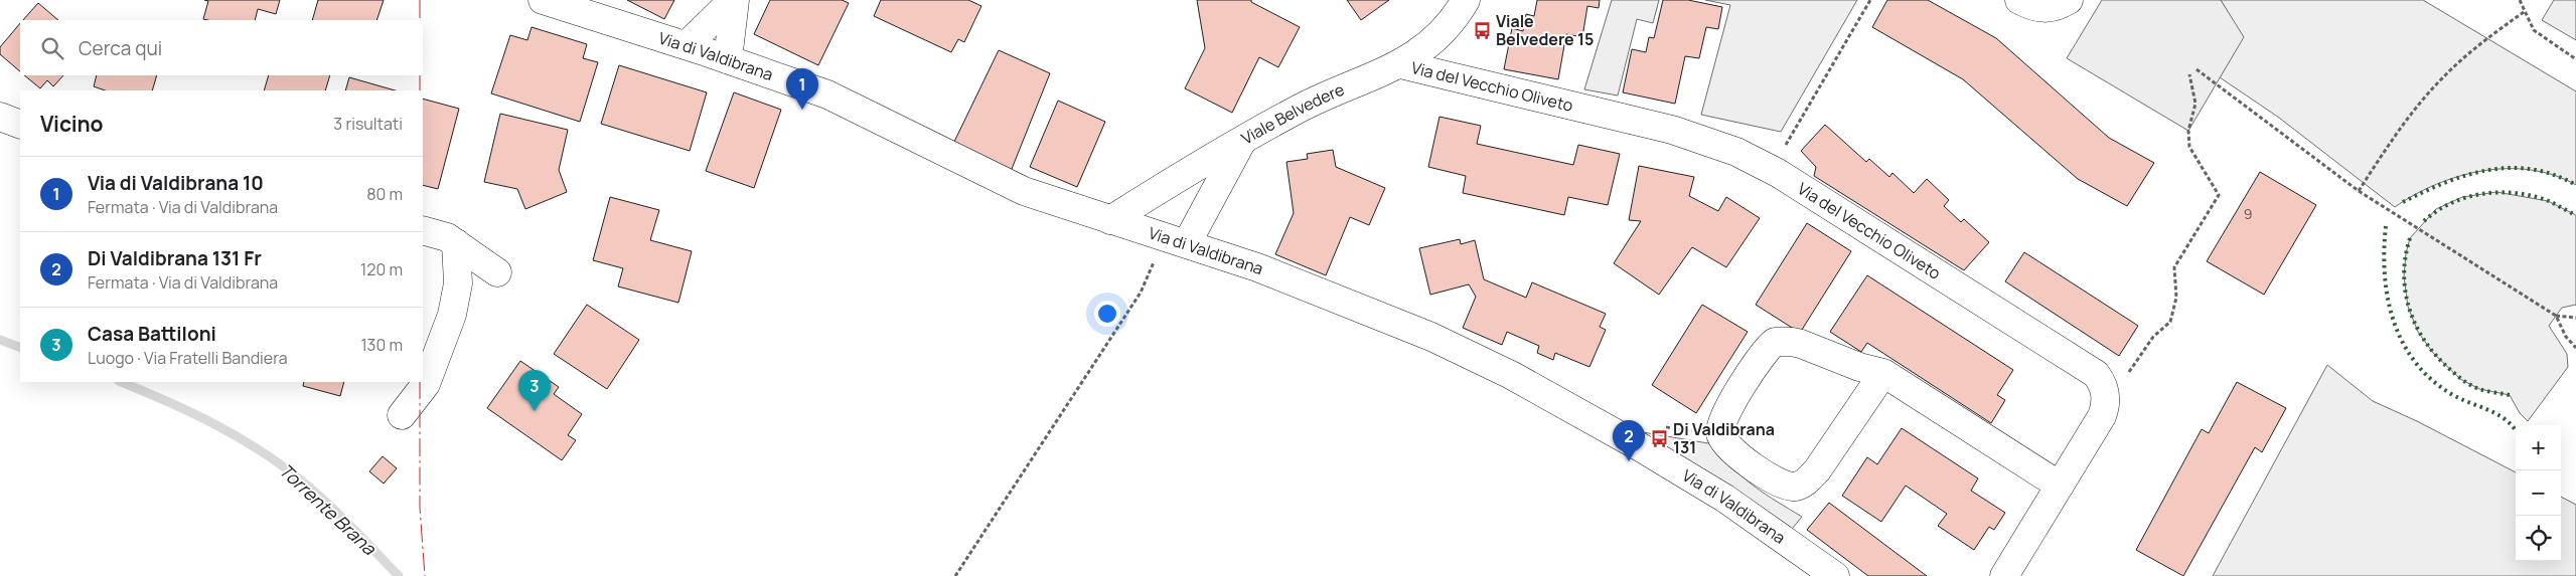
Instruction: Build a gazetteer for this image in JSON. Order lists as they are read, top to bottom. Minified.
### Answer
{"streets":{"street":["Via di Valdibrana","Via del Vecchio Oliveto","Viale Belvedere"]},"crossings":[["Via di Valdibrana","Viale Belvedere"],["Via del Vecchio Oliveto","Viale Belvedere"]],"water":["Torrente Brana"],"places":{"bus stop":["Viale Belvedere 15","Di Valdibrana 131"]},"house_numbers":["9"],"page":{"search":"Cerca qui","pins":["1","3","2"],"heading":["Vicino","3 risultati"],"list":[{"mark":"1","name":"Via di Valdibrana 10","note":"Fermata · Via di Valdibrana","value":"80 m"},{"mark":"2","name":"Di Valdibrana 131 Fr","note":"Fermata · Via di Valdibrana","value":"120 m"},{"mark":"3","name":"Casa Battiloni","note":"Luogo · Via Fratelli Bandiera","value":"130 m"}],"map_buttons":["+","−"]}}
